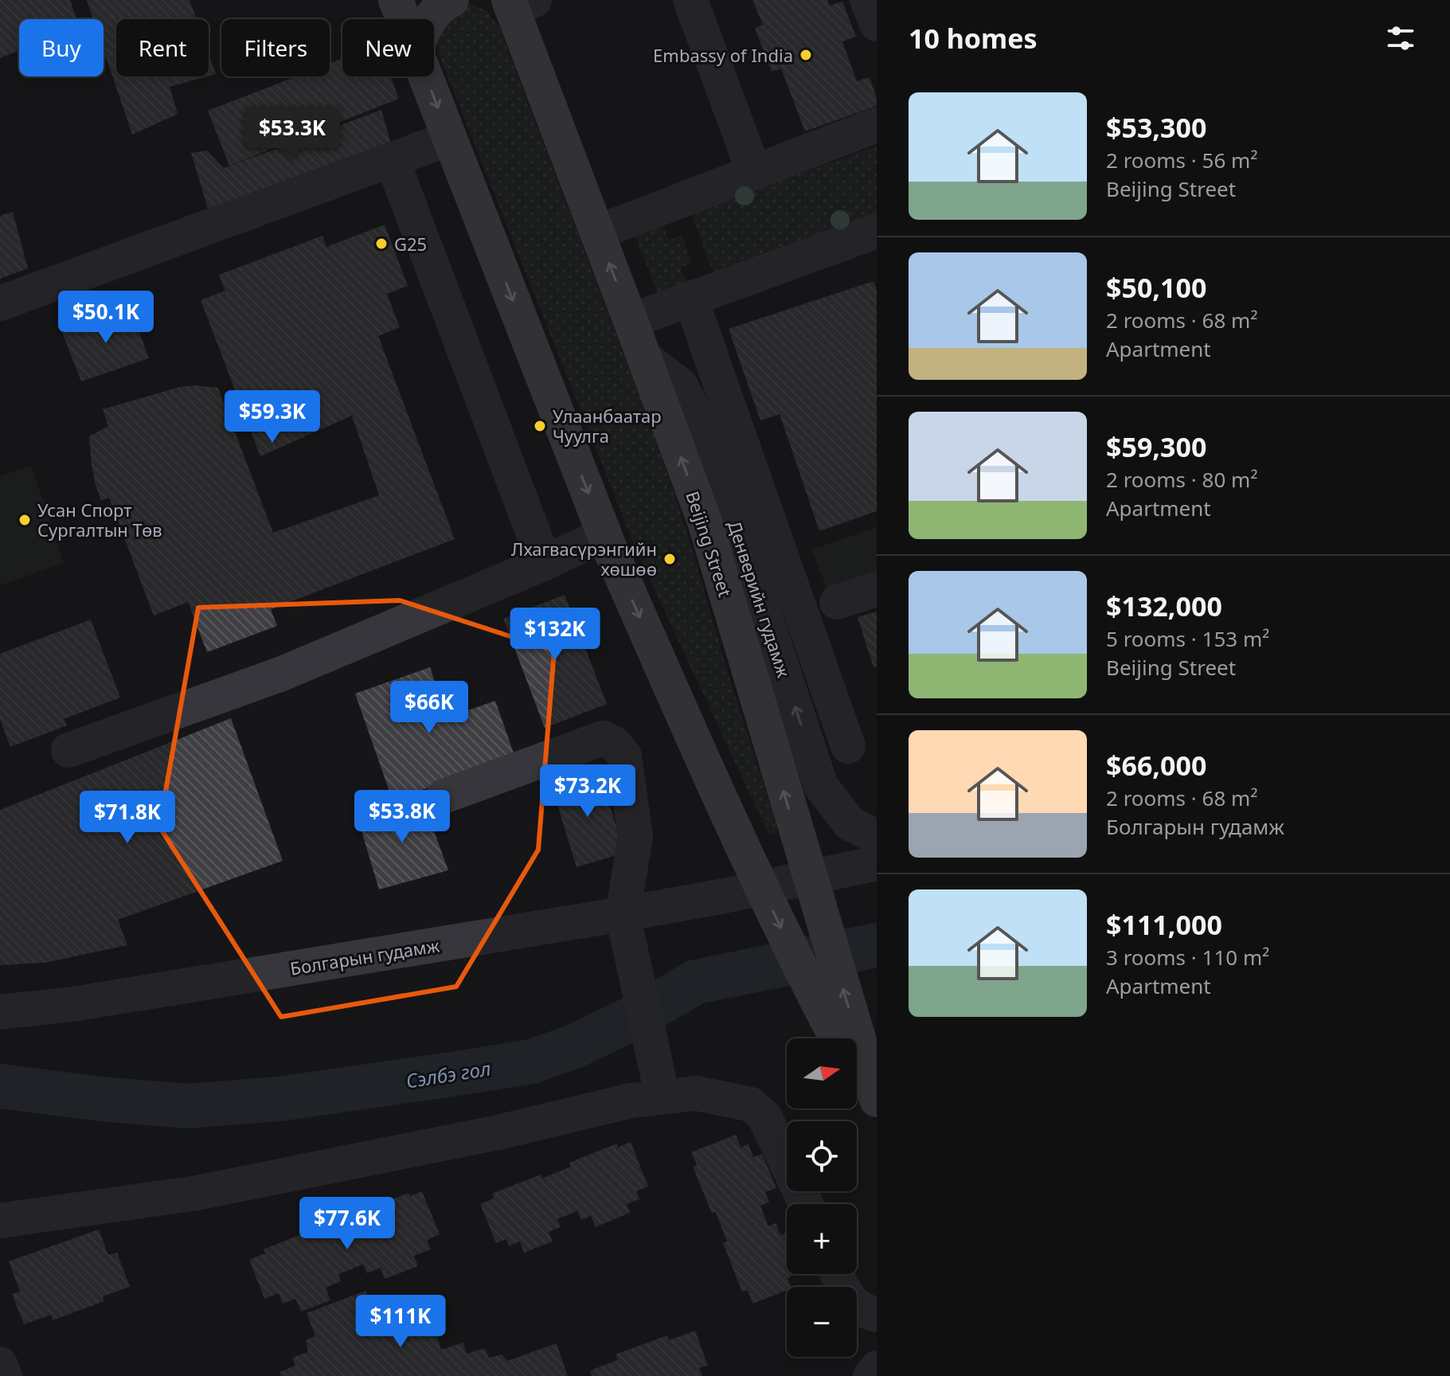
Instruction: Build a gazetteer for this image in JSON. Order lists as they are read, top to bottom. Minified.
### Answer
{"streets":{"main road":["Beijing Street"],"street":["Денверийн гудамж","Болгарын гудамж"]},"crossings":[["Beijing Street","Денверийн гудамж"]],"water":["Сэлбэ гол"],"places":["Embassy of India","G25","Улаанбаатар Чуулга","Усан Спорт Сургалтын Төв","Лхагвасүрэнгийн хөшөө"],"north":"right","page":{"heading":"10 homes","chip":["Buy","Rent","Filters","New"],"list":[{"name":"$53,300","note":"2 rooms · 56 m² · Beijing Street"},{"name":"$50,100","note":"2 rooms · 68 m² · Apartment"},{"name":"$59,300","note":"2 rooms · 80 m² · Apartment"},{"name":"$132,000","note":"5 rooms · 153 m² · Beijing Street"},{"name":"$66,000","note":"2 rooms · 68 m² · Болгарын гудамж"},{"name":"$111,000","note":"3 rooms · 110 m² · Apartment"}],"price":["$53.3K","$50.1K","$59.3K","$132K","$66K","$73.2K","$53.8K","$71.8K","$77.6K","$111K"],"map_buttons":["+","−"]}}
